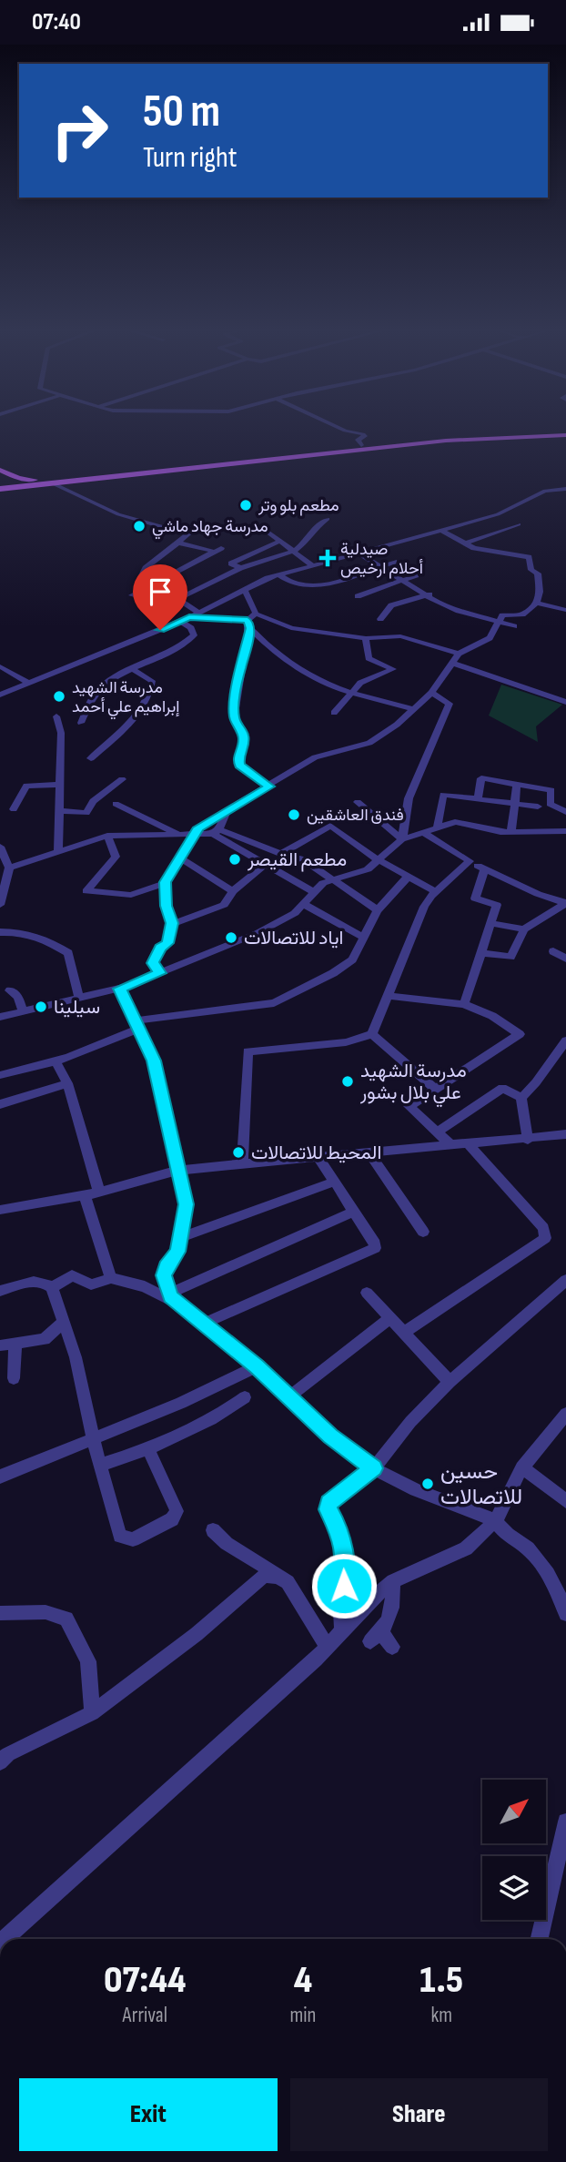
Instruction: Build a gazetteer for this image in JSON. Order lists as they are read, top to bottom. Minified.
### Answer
{"places":{"other":["مطعم بلو وتر","مدرسة جهاد ماشي","مدرسة الشهيد إبراهيم علي أحمد","فندق العاشقين","مطعم القيصر","اياد للاتصالات","سيلينا","مدرسة الشهيد علي بلال بشور","المحيط للاتصالات","حسين للاتصالات"],"health":["صيدلية أحلام ارخيص"]},"north":"top right","page":{"status":"07:40","turn":["50 m","Turn right"],"eta":["07:44","Arrival","4","min","1.5","km"],"buttons":["Exit","Share"]}}
